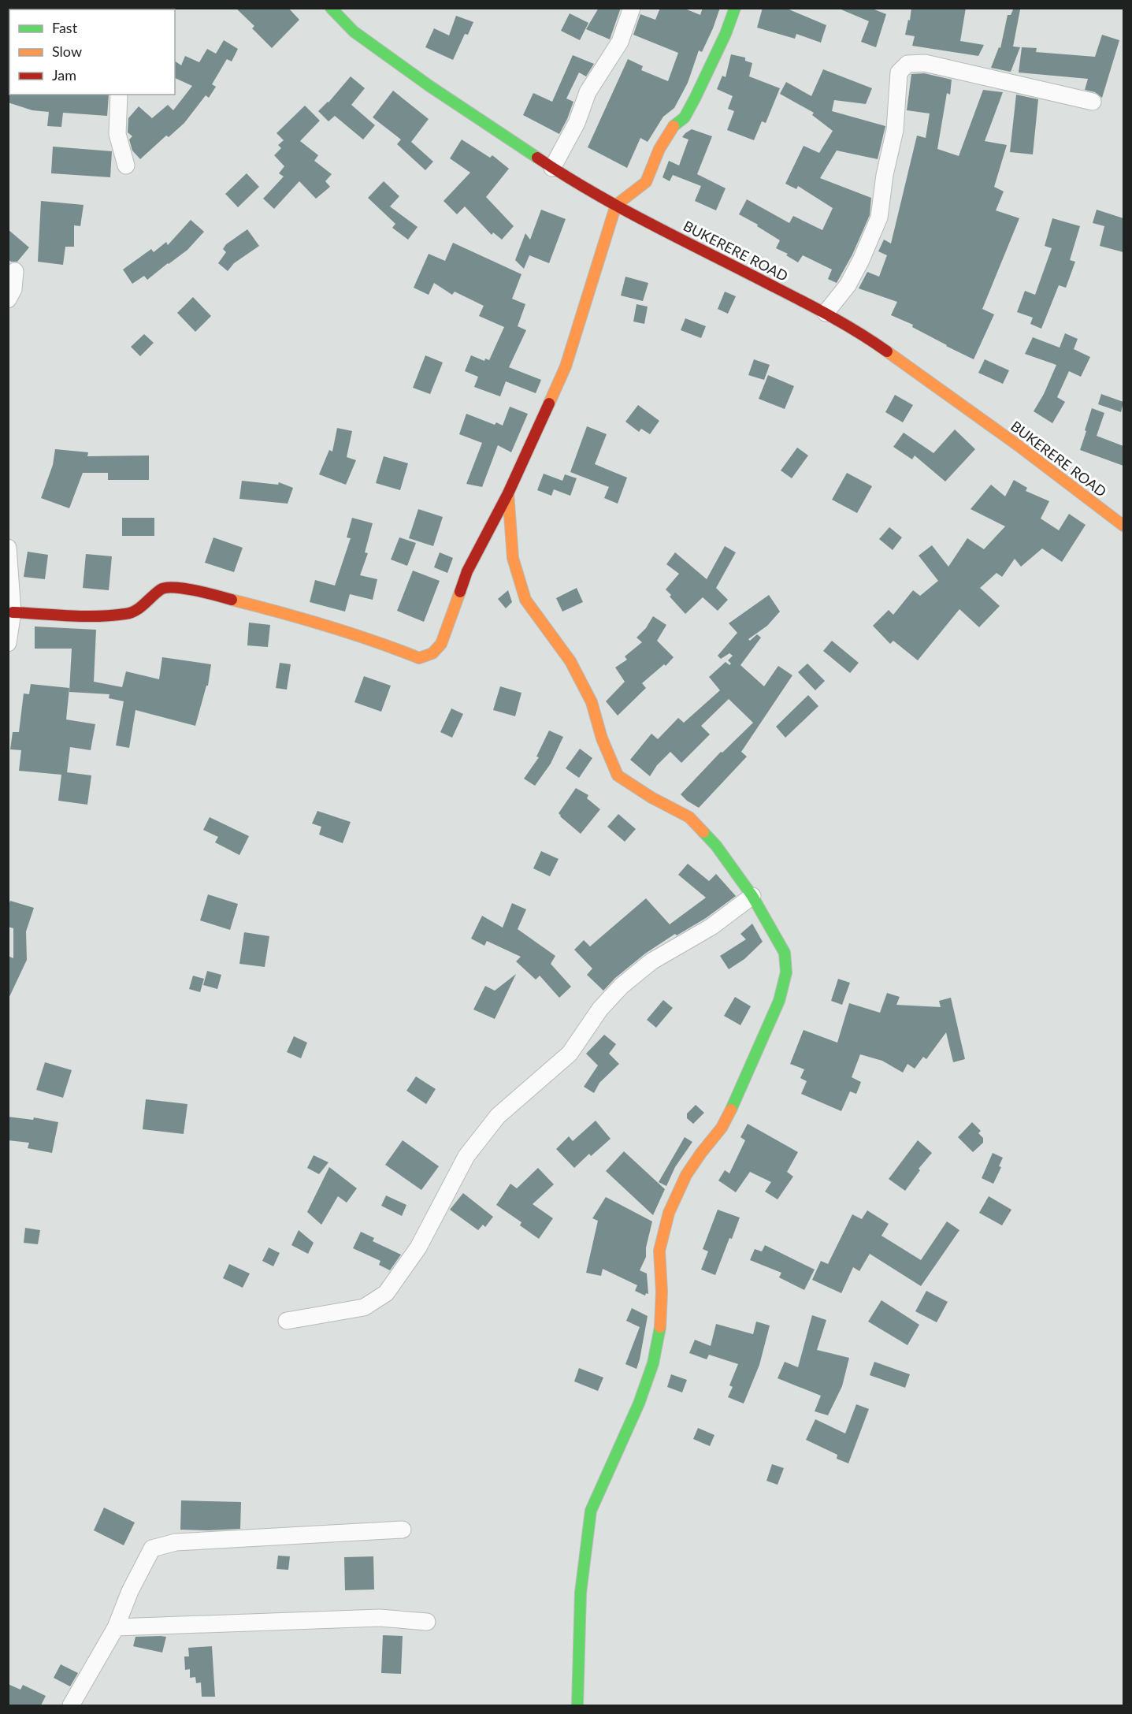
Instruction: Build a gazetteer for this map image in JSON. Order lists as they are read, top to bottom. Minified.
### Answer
{"streets":{"street":["BUKERERE ROAD"]},"legend":["Fast","Slow","Jam"]}
